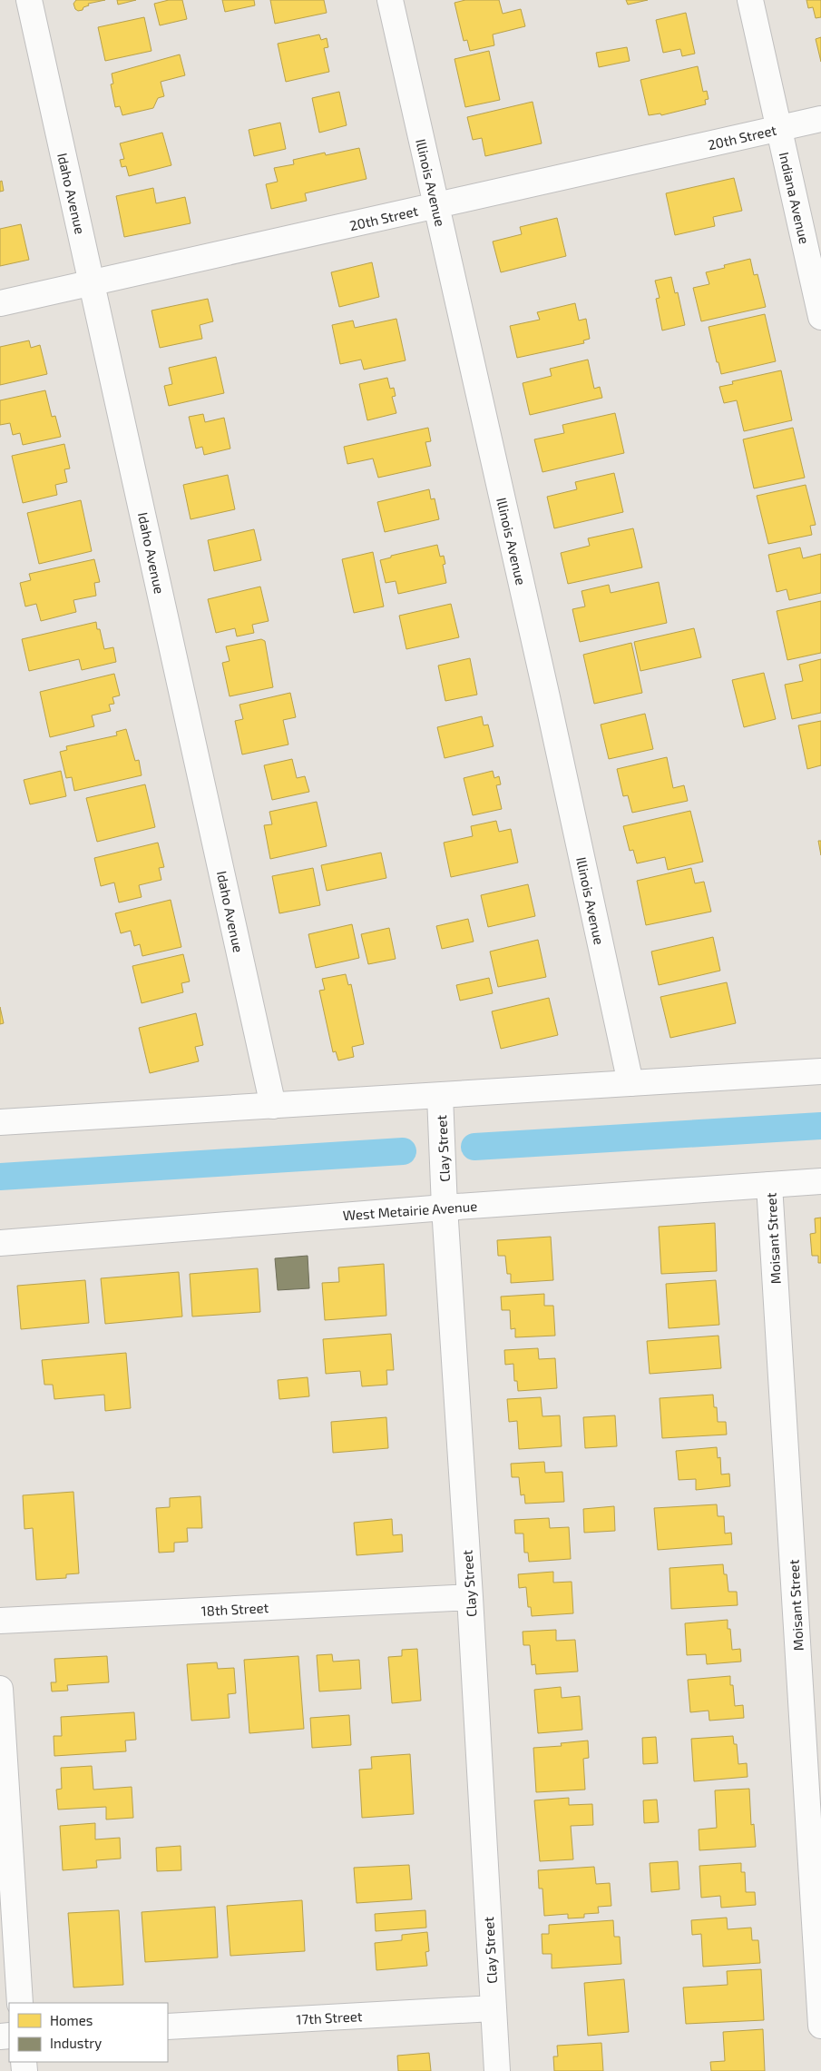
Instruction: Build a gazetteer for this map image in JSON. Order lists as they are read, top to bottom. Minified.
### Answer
{"streets":{"street":["20th Street","Illinois Avenue","Idaho Avenue","Indiana Avenue","Clay Street","West Metairie Avenue","Moisant Street","18th Street","17th Street"]},"crossings":[["20th Street","Illinois Avenue"],["20th Street","Idaho Avenue"],["20th Street","Indiana Avenue"],["Clay Street","West Metairie Avenue"],["Clay Street","18th Street"],["Clay Street","17th Street"],["West Metairie Avenue","Moisant Street"]],"legend":["Homes","Industry"]}
